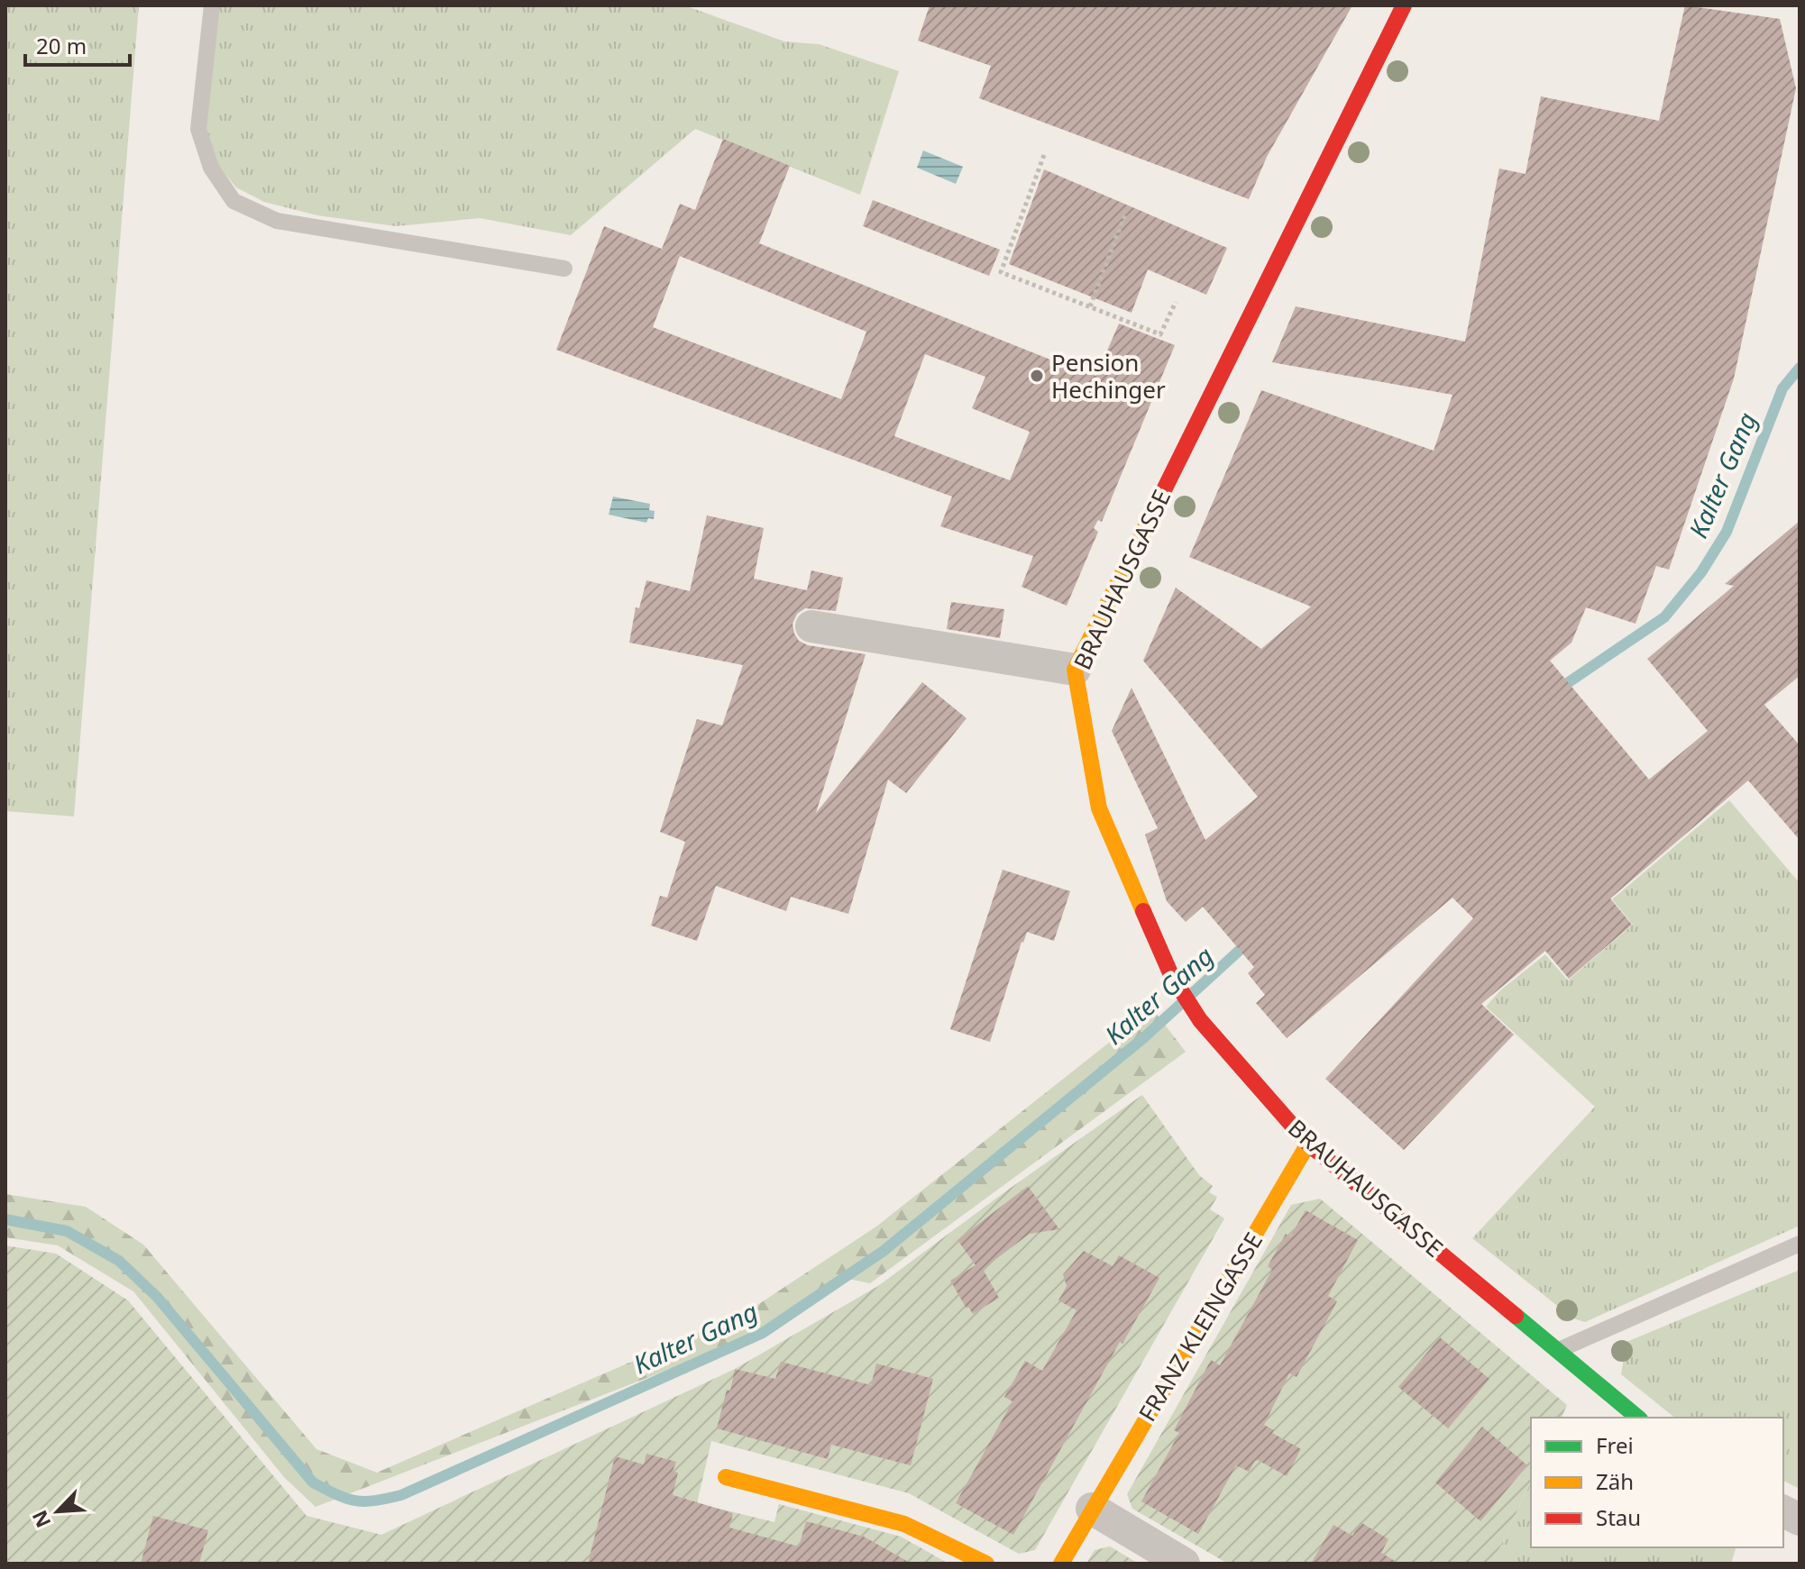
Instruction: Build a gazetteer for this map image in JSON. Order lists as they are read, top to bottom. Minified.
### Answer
{"streets":{"street":["BRAUHAUSGASSE","FRANZ KLEINGASSE"]},"crossings":[["BRAUHAUSGASSE","FRANZ KLEINGASSE"]],"water":["Kalter Gang"],"places":["Pension Hechinger"],"legend":["Frei","Zäh","Stau"],"scale_bar":"20 m","north":"bottom left"}
